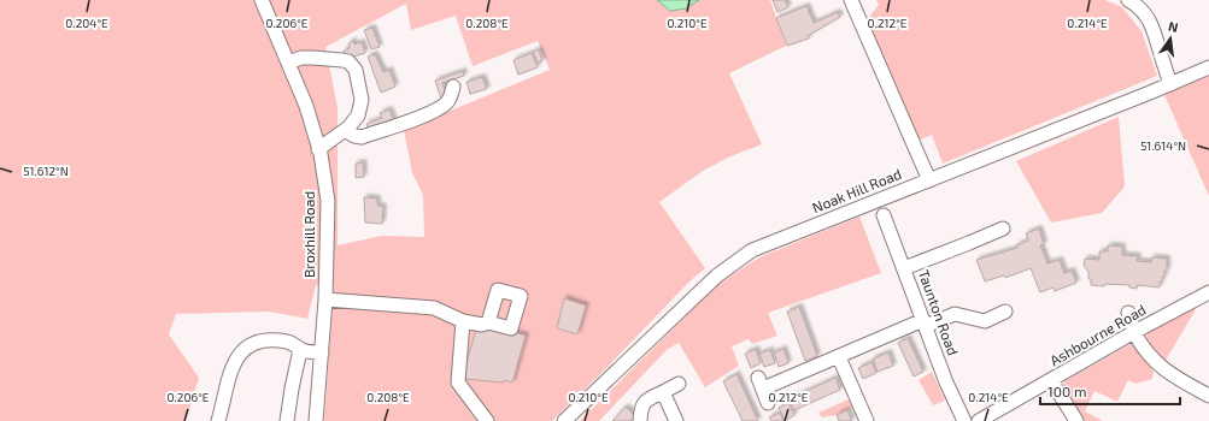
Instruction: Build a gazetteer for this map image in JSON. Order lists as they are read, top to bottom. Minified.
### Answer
{"streets":{"street":["Noak Hill Road","Broxhill Road","Taunton Road","Ashbourne Road"]},"scale_bar":"100 m","north":"top","coordinates":["0.206°E","0.208°E","0.214°E","0.204°E","0.210°E","0.212°E","51.614°N","51.612°N"]}
